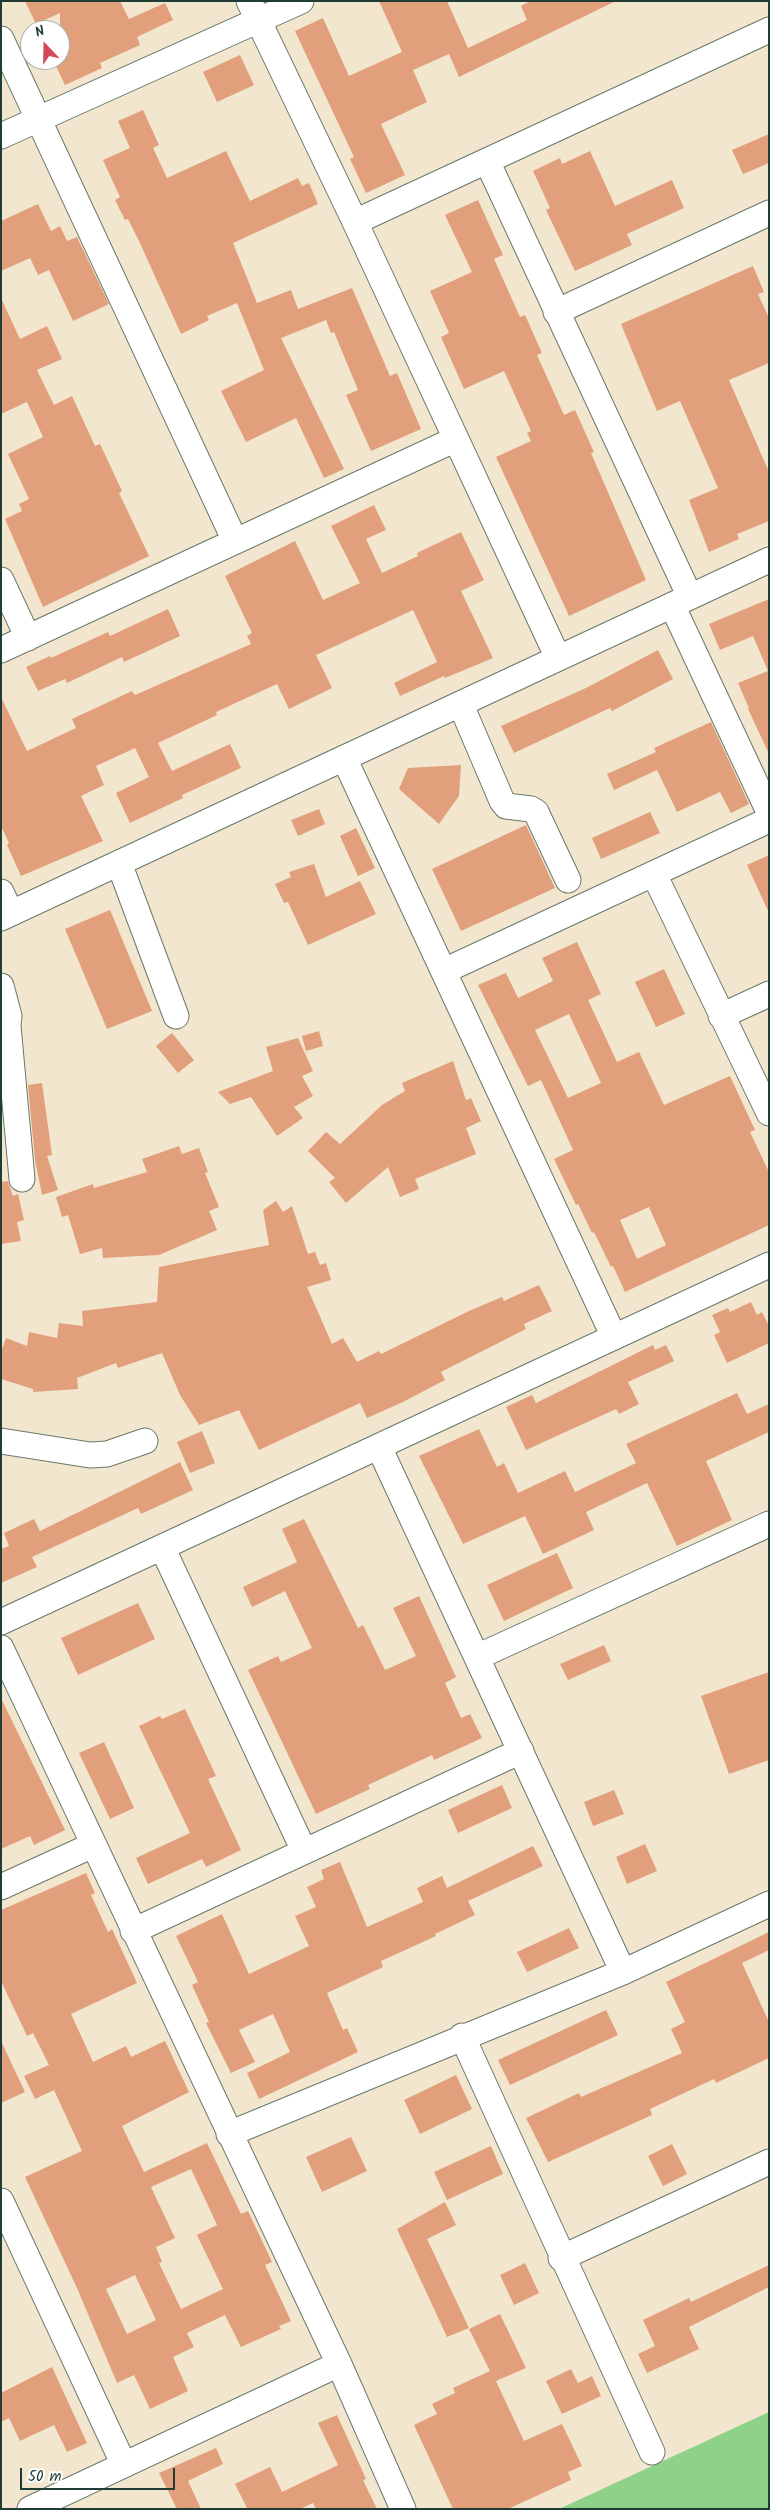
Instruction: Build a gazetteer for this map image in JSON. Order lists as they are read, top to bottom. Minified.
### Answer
{"scale_bar":"50 m","north":"top"}
